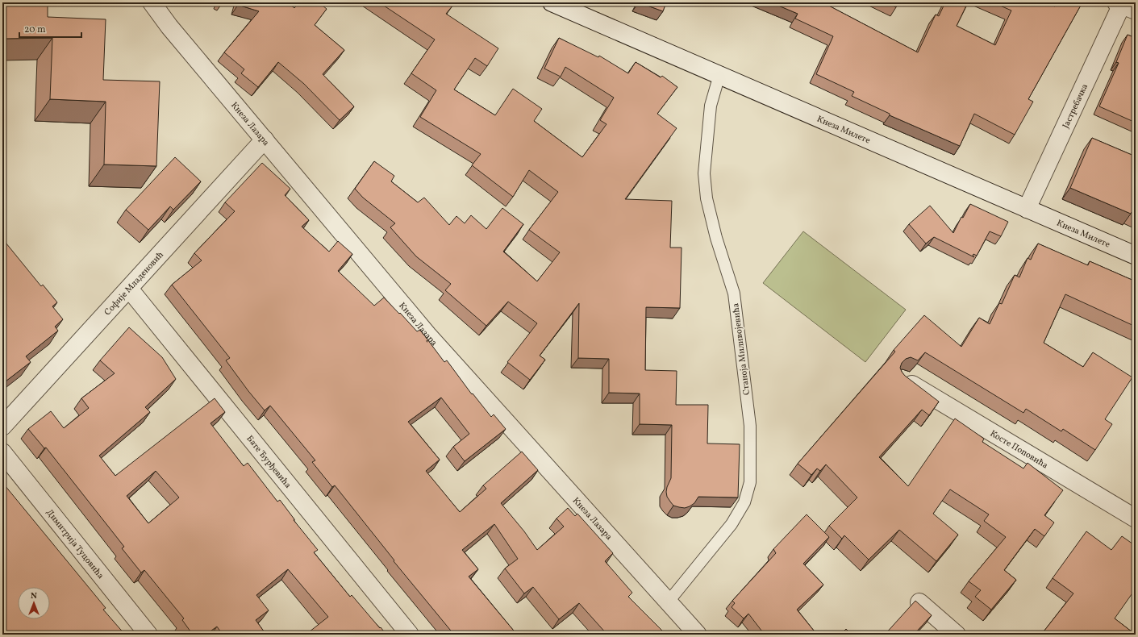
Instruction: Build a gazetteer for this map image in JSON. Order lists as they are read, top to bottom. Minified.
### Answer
{"streets":{"street":["Јастребачка","Кнеза Лазара","Кнеза Милете","Софије Младеновић","Косте Поповића","Бате Ђурђевића","Димитрија Туцовића"],"lane":["Станоја Миливојевића"]},"crossings":[["Јастребачка","Кнеза Милете"],["Кнеза Лазара","Софије Младеновић"],["Кнеза Лазара","Станоја Миливојевића"],["Кнеза Милете","Станоја Миливојевића"],["Софије Младеновић","Бате Ђурђевића"]],"scale_bar":"20 m","north":"top"}
